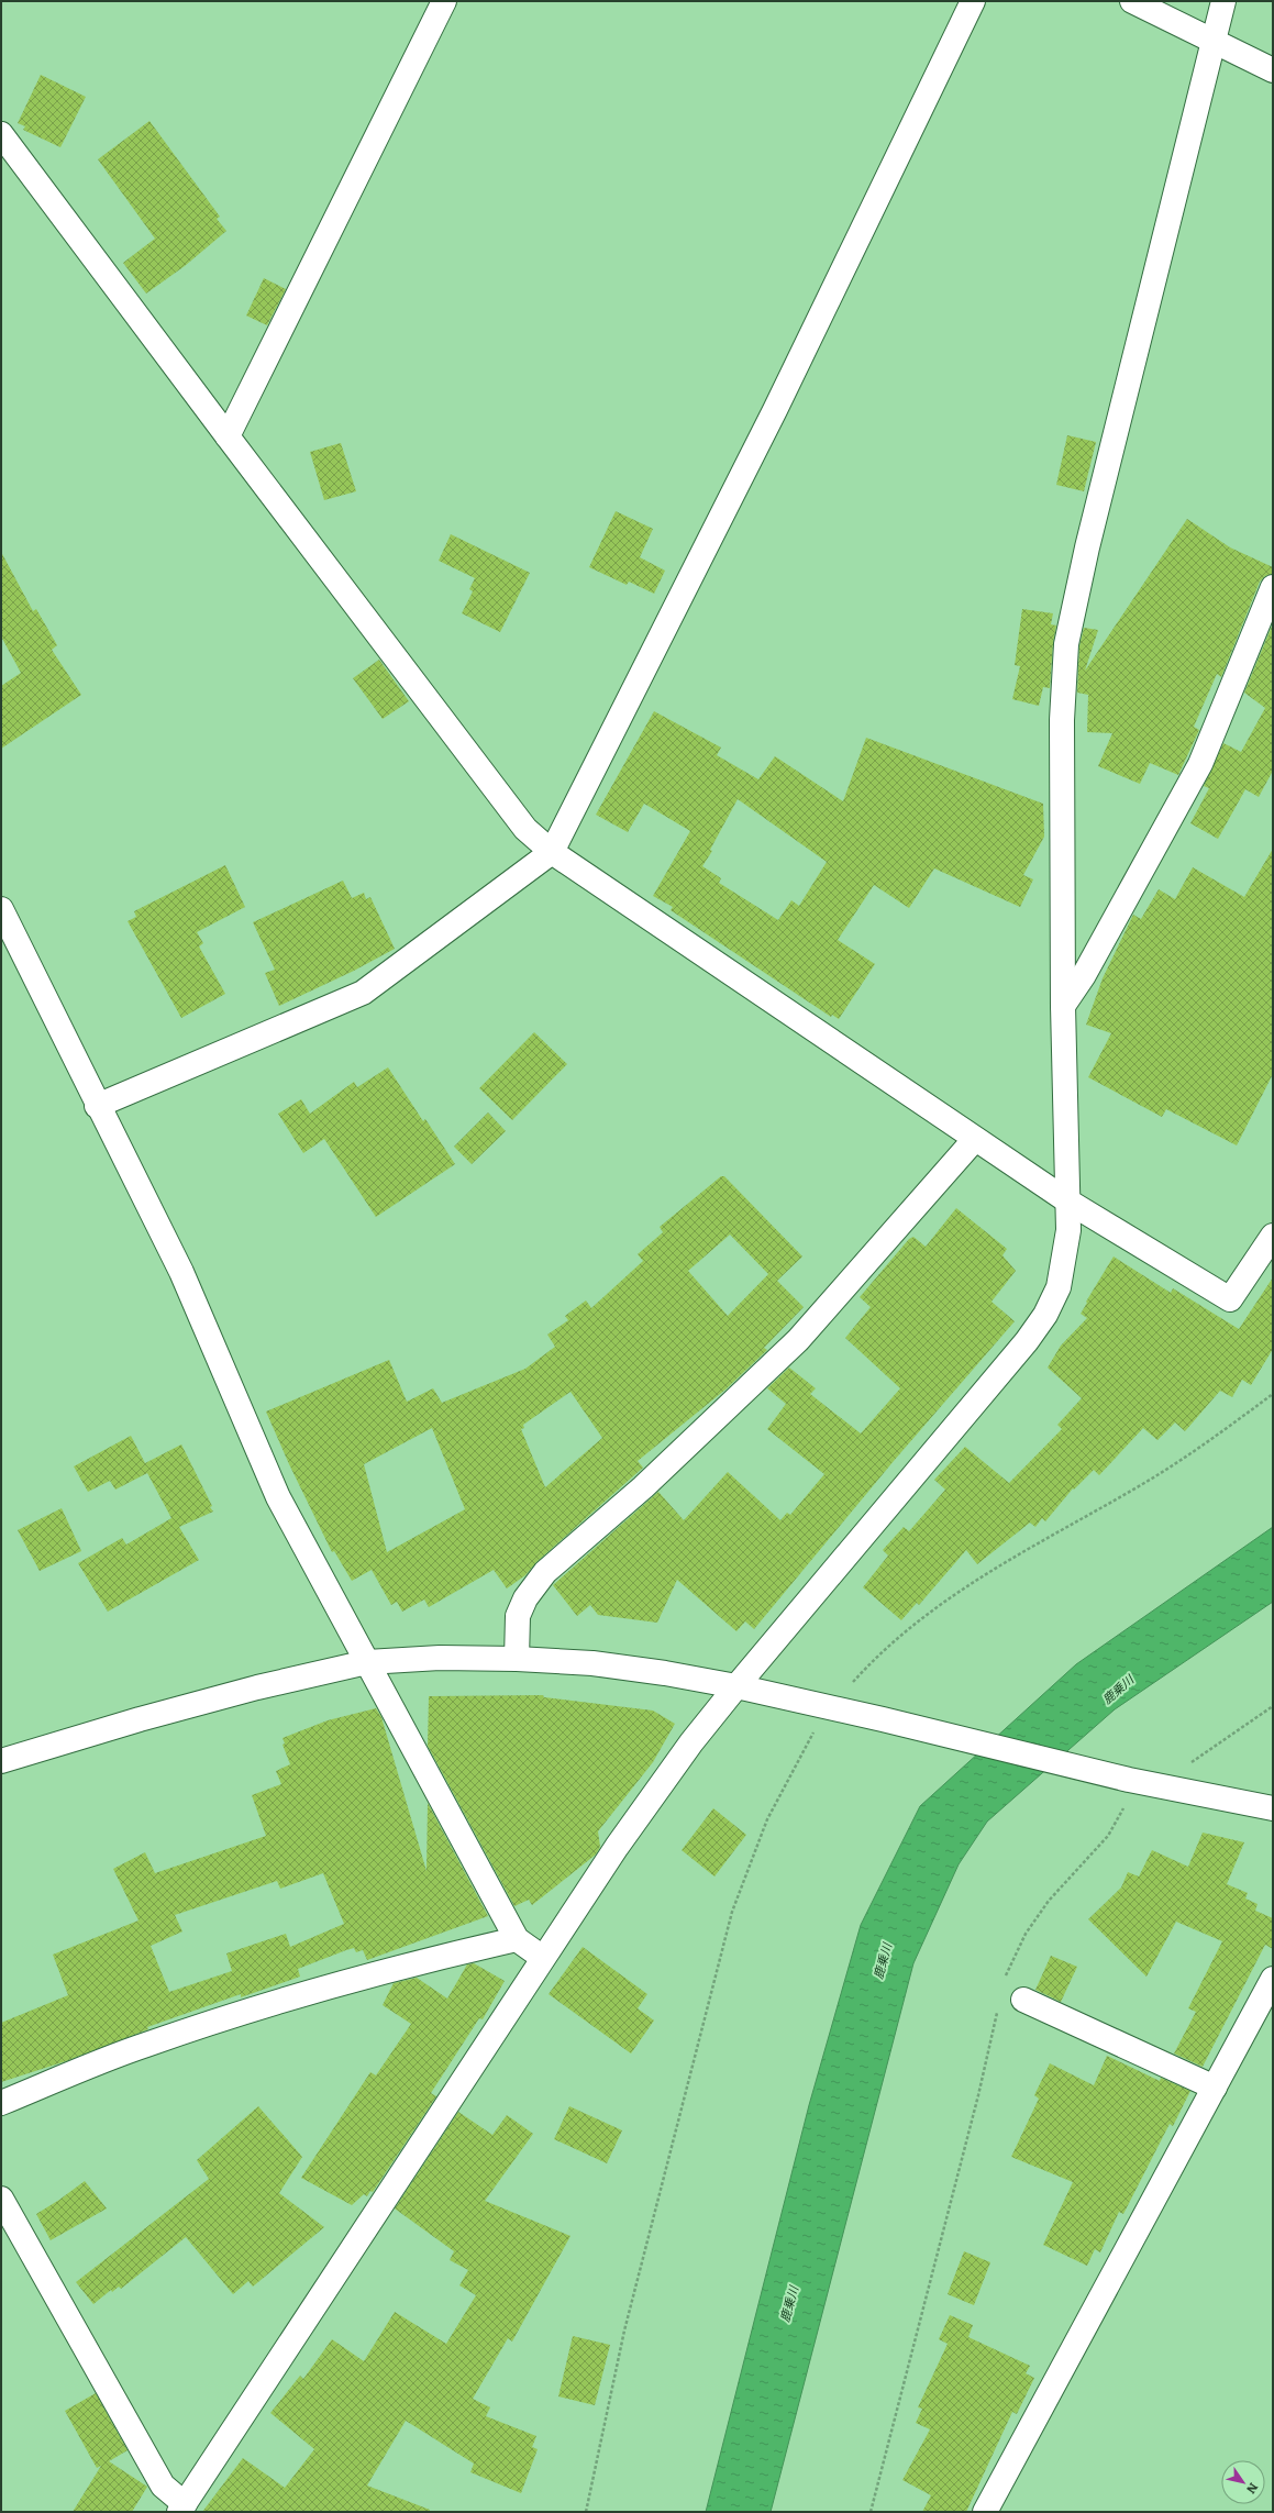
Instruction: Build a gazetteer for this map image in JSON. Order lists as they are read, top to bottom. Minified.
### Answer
{"water":["鹿乗川"],"north":"bottom right"}
